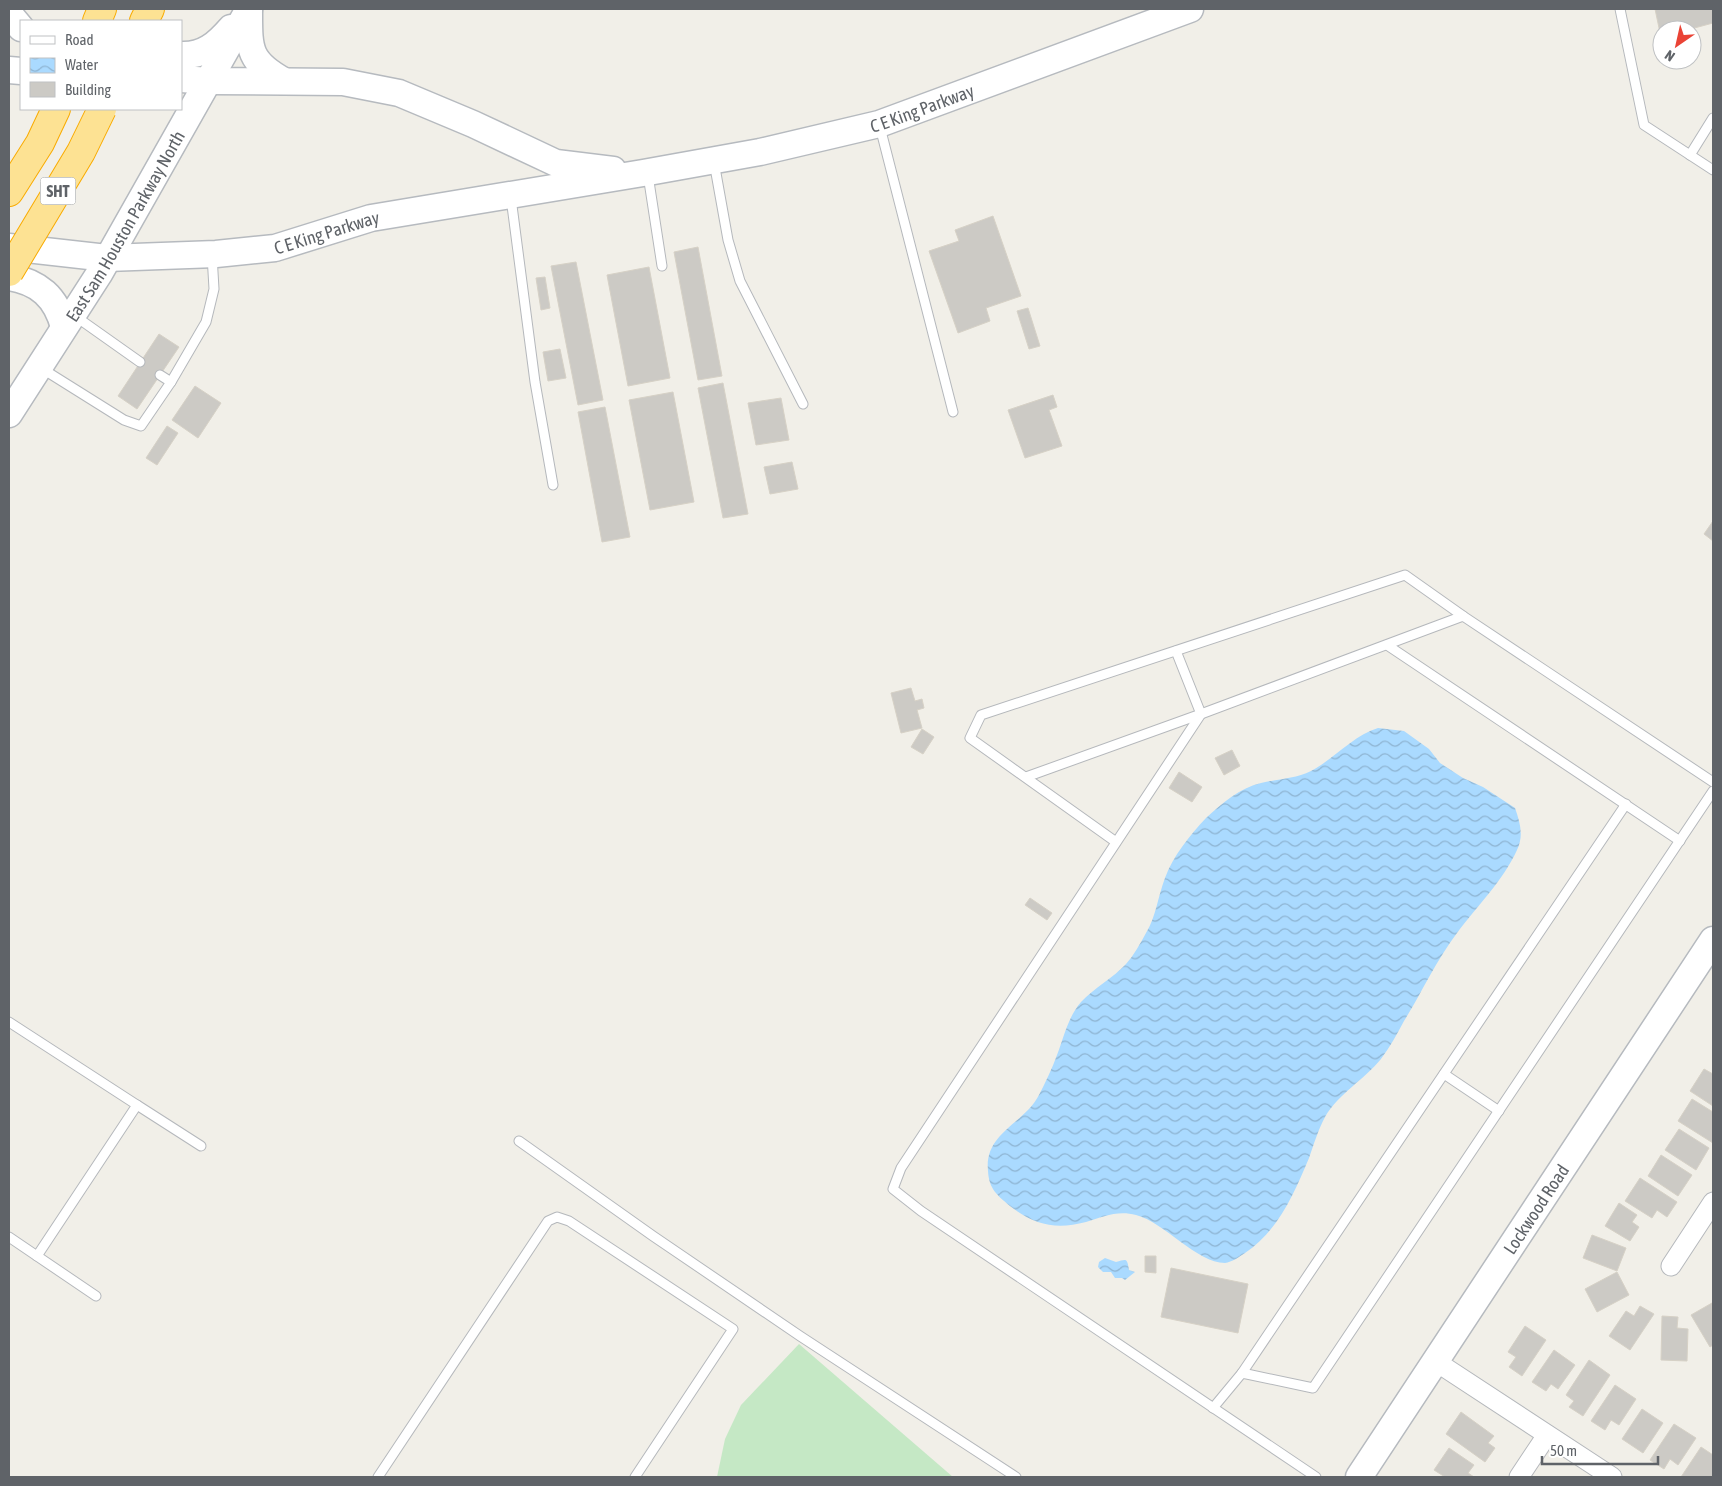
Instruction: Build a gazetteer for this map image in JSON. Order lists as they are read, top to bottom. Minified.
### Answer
{"streets":{"highway":["SHT"],"main road":["C E King Parkway","East Sam Houston Parkway North","Lockwood Road"]},"crossings":[["C E King Parkway","East Sam Houston Parkway North"]],"legend":["Road","Water","Building"],"scale_bar":"50 m","north":"bottom left"}
